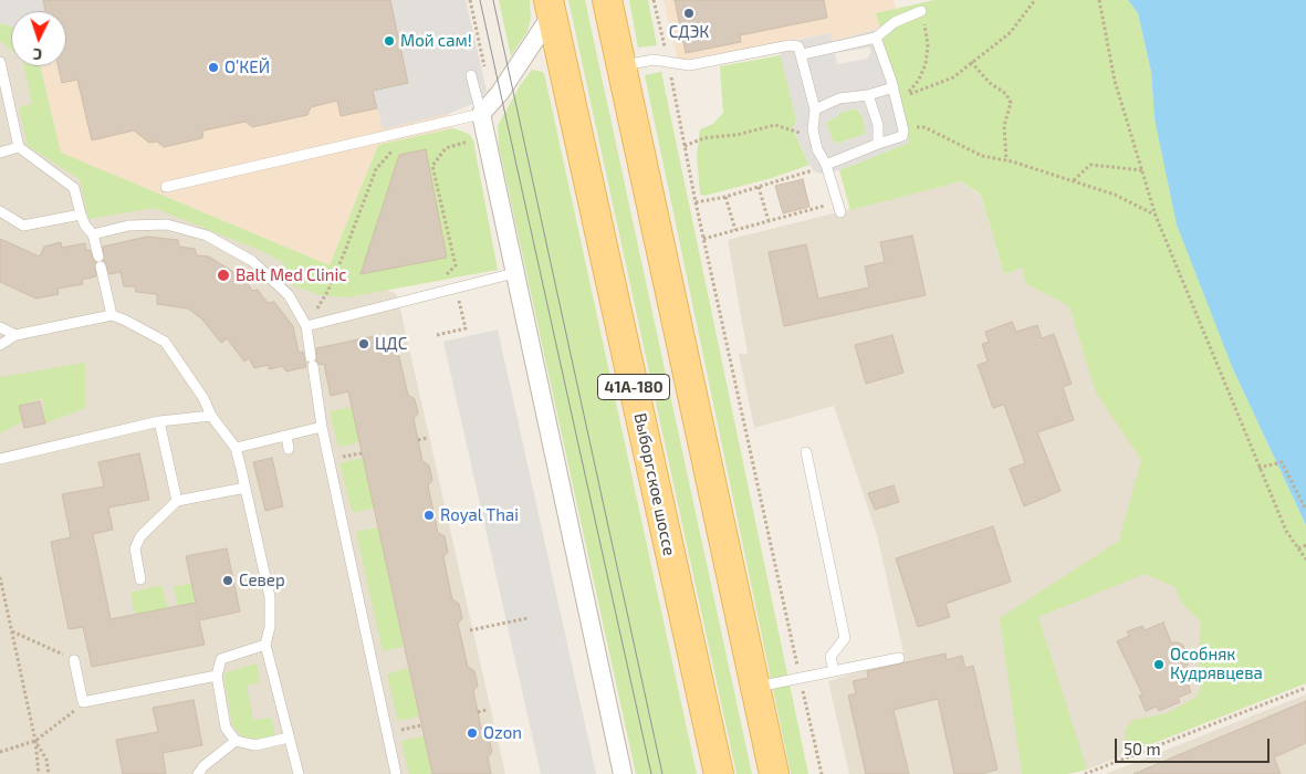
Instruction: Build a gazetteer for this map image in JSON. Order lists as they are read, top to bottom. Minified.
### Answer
{"streets":{"main road":["41А-180","Выборгское шоссе"]},"places":["СДЭК","Мой сам!","О’КЕЙ","Balt Med Clinic","ЦДС","Royal Thai","Север","Особняк Кудрявцева","Ozon"],"scale_bar":"50 m","north":"bottom"}
